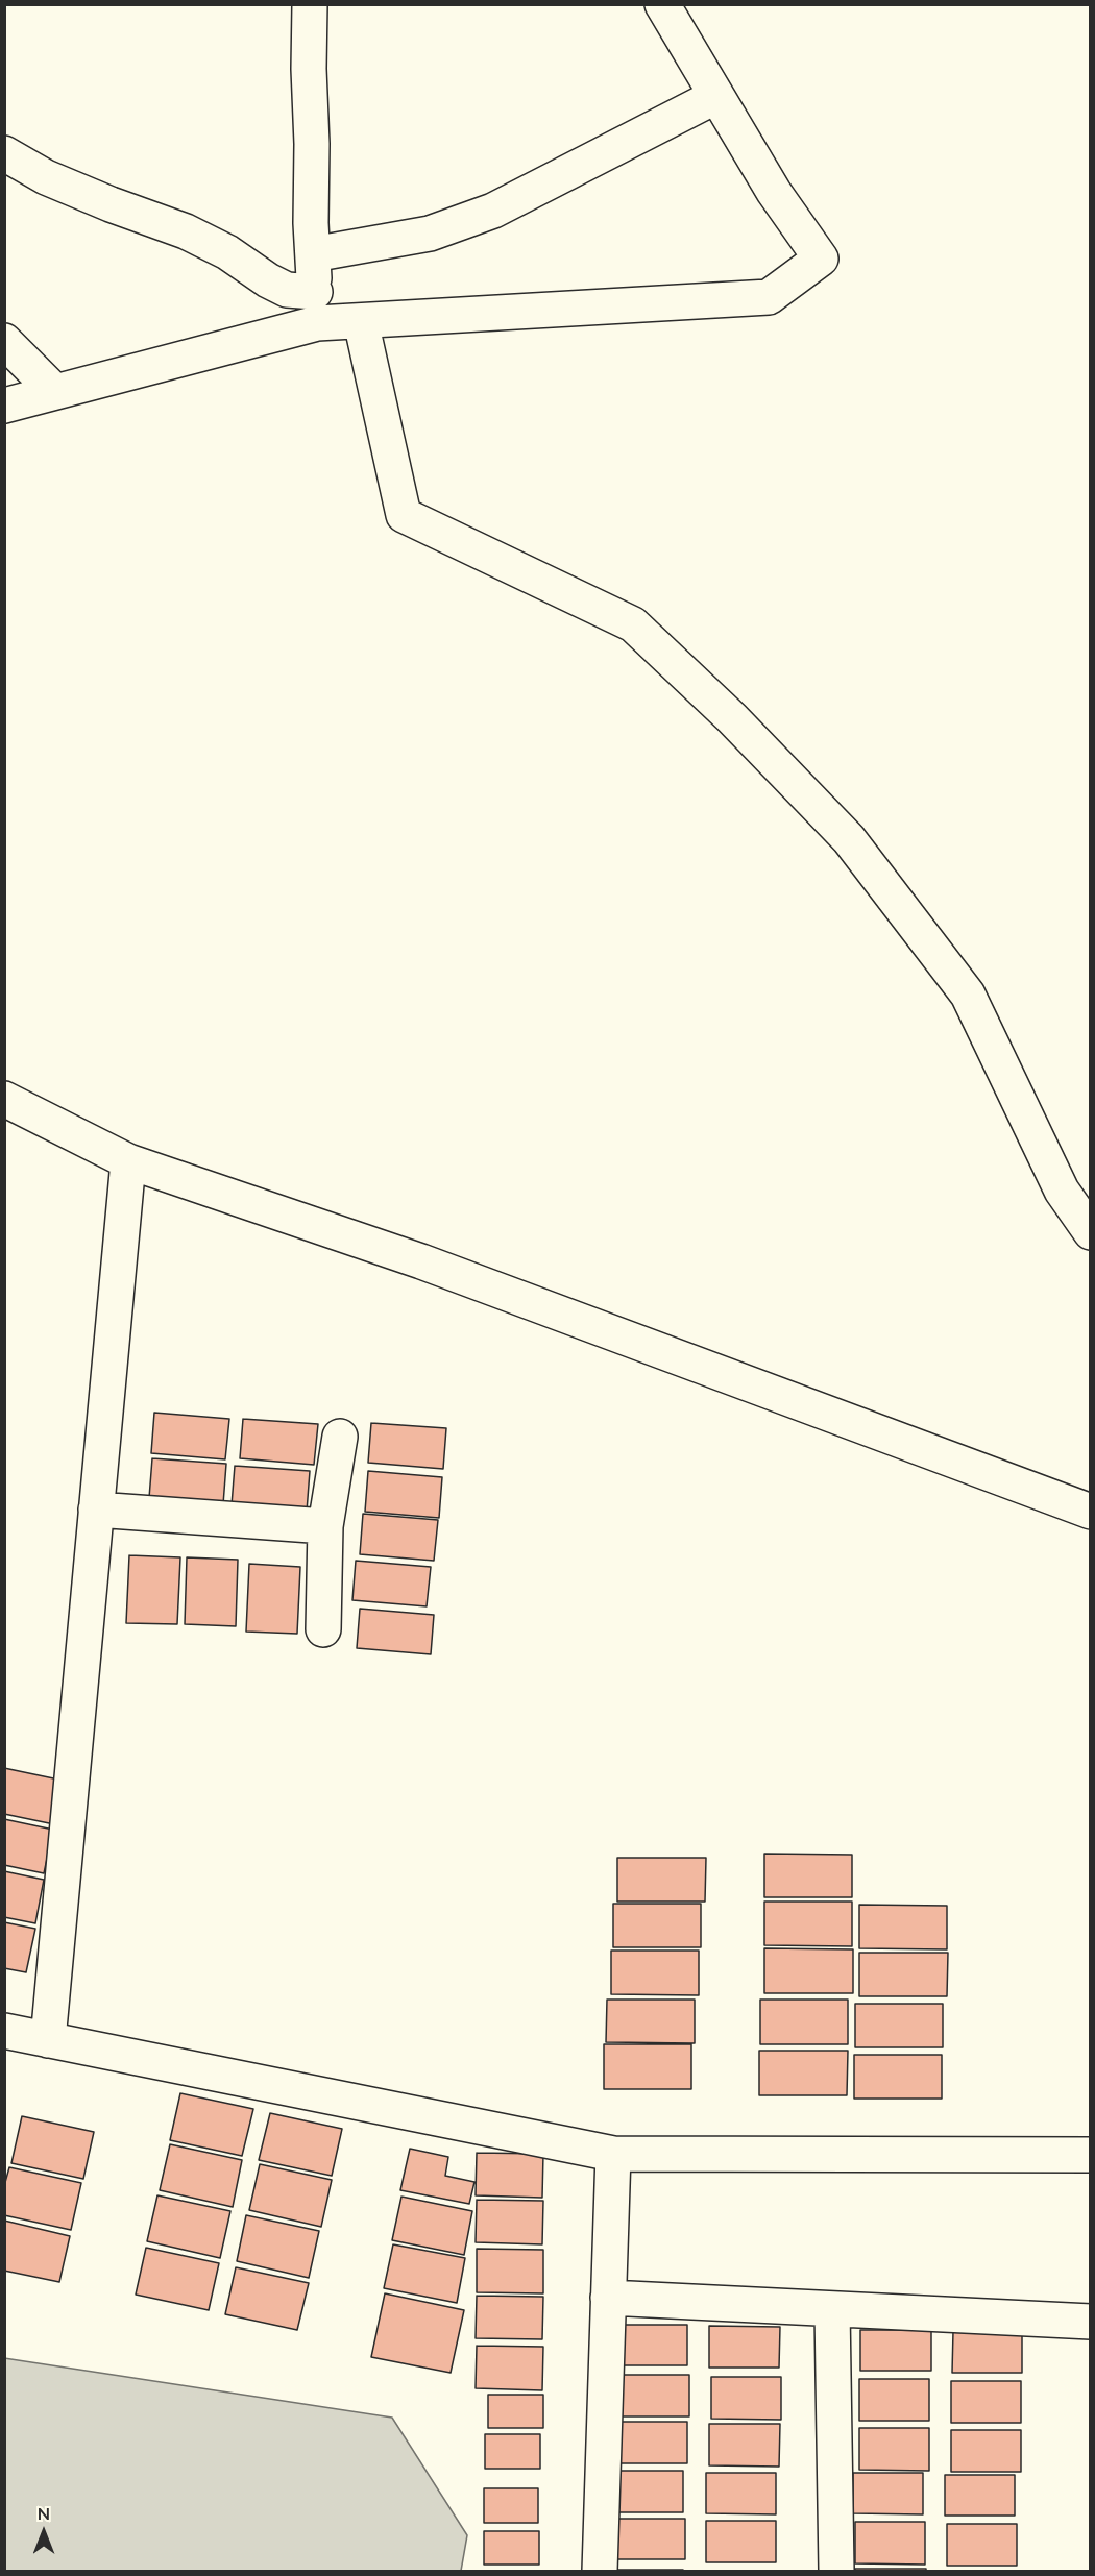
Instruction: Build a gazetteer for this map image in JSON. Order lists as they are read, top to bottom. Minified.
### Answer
{"north":"top"}
